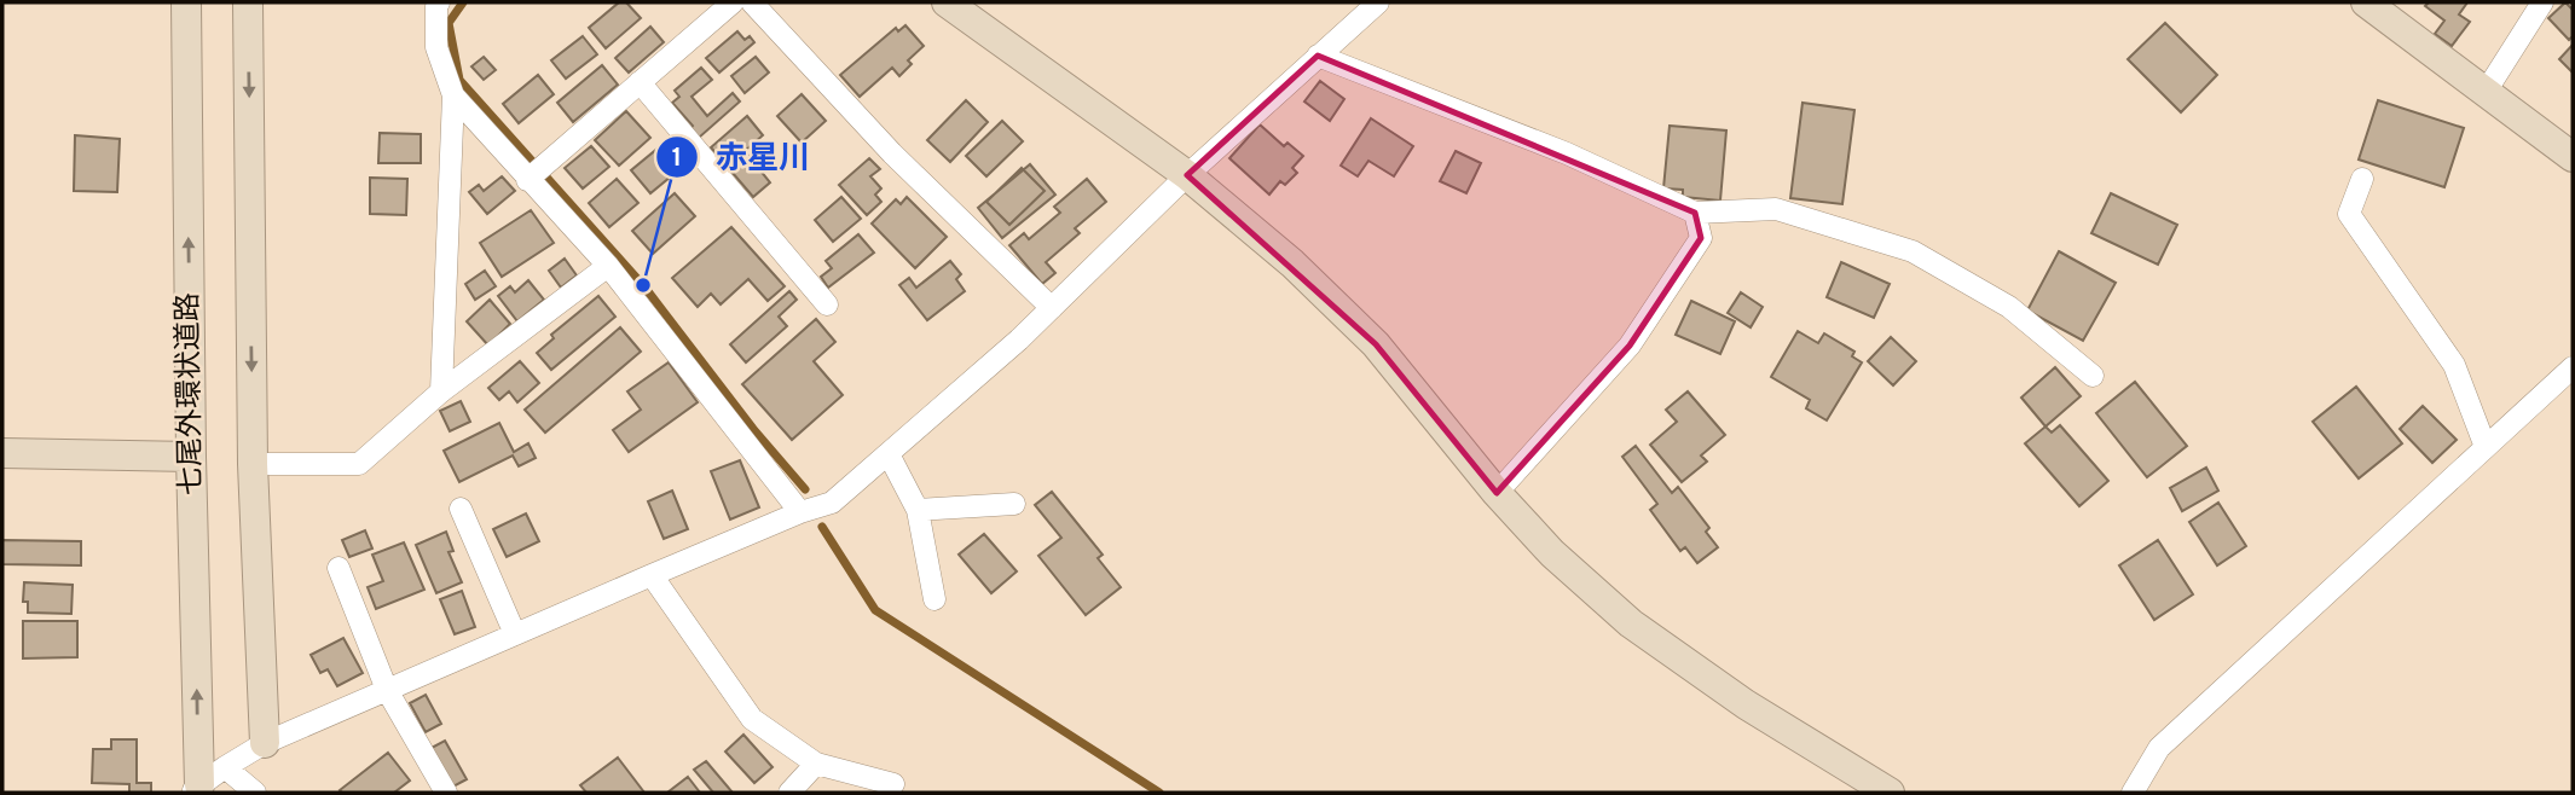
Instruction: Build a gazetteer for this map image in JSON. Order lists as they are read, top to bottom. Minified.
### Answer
{"streets":{"street":["七尾外環状道路"]},"places":["赤星川"]}
